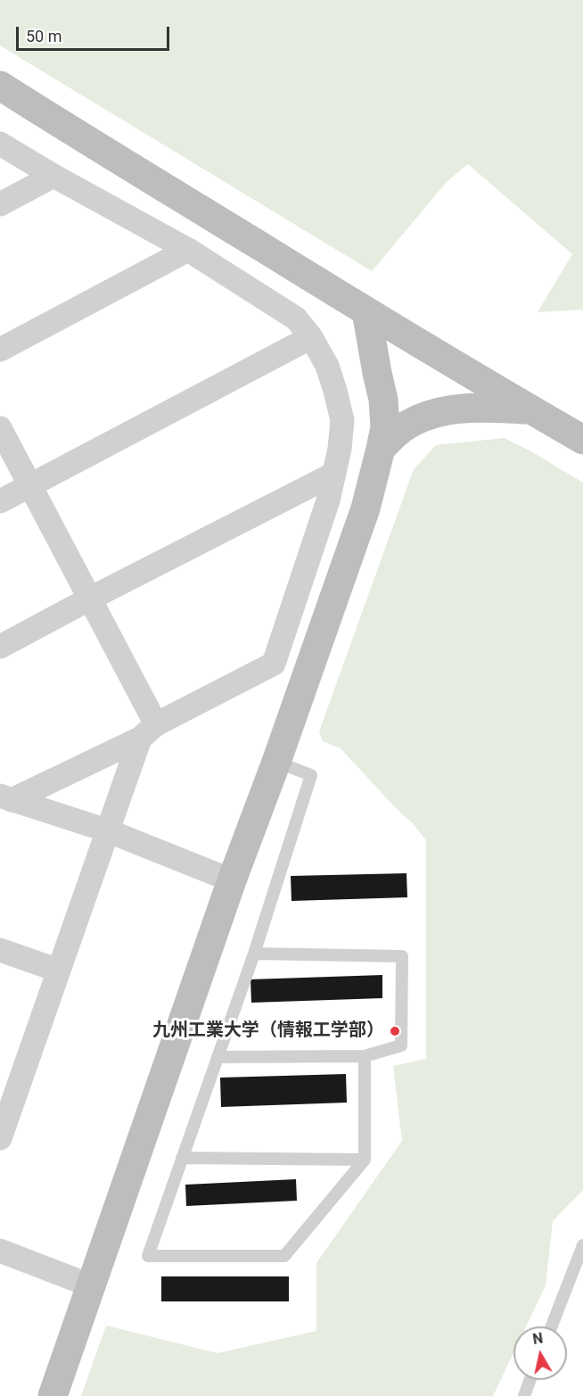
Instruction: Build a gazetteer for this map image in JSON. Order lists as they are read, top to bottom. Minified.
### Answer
{"places":["九州工業大学（情報工学部）"],"scale_bar":"50 m","north":"top"}
